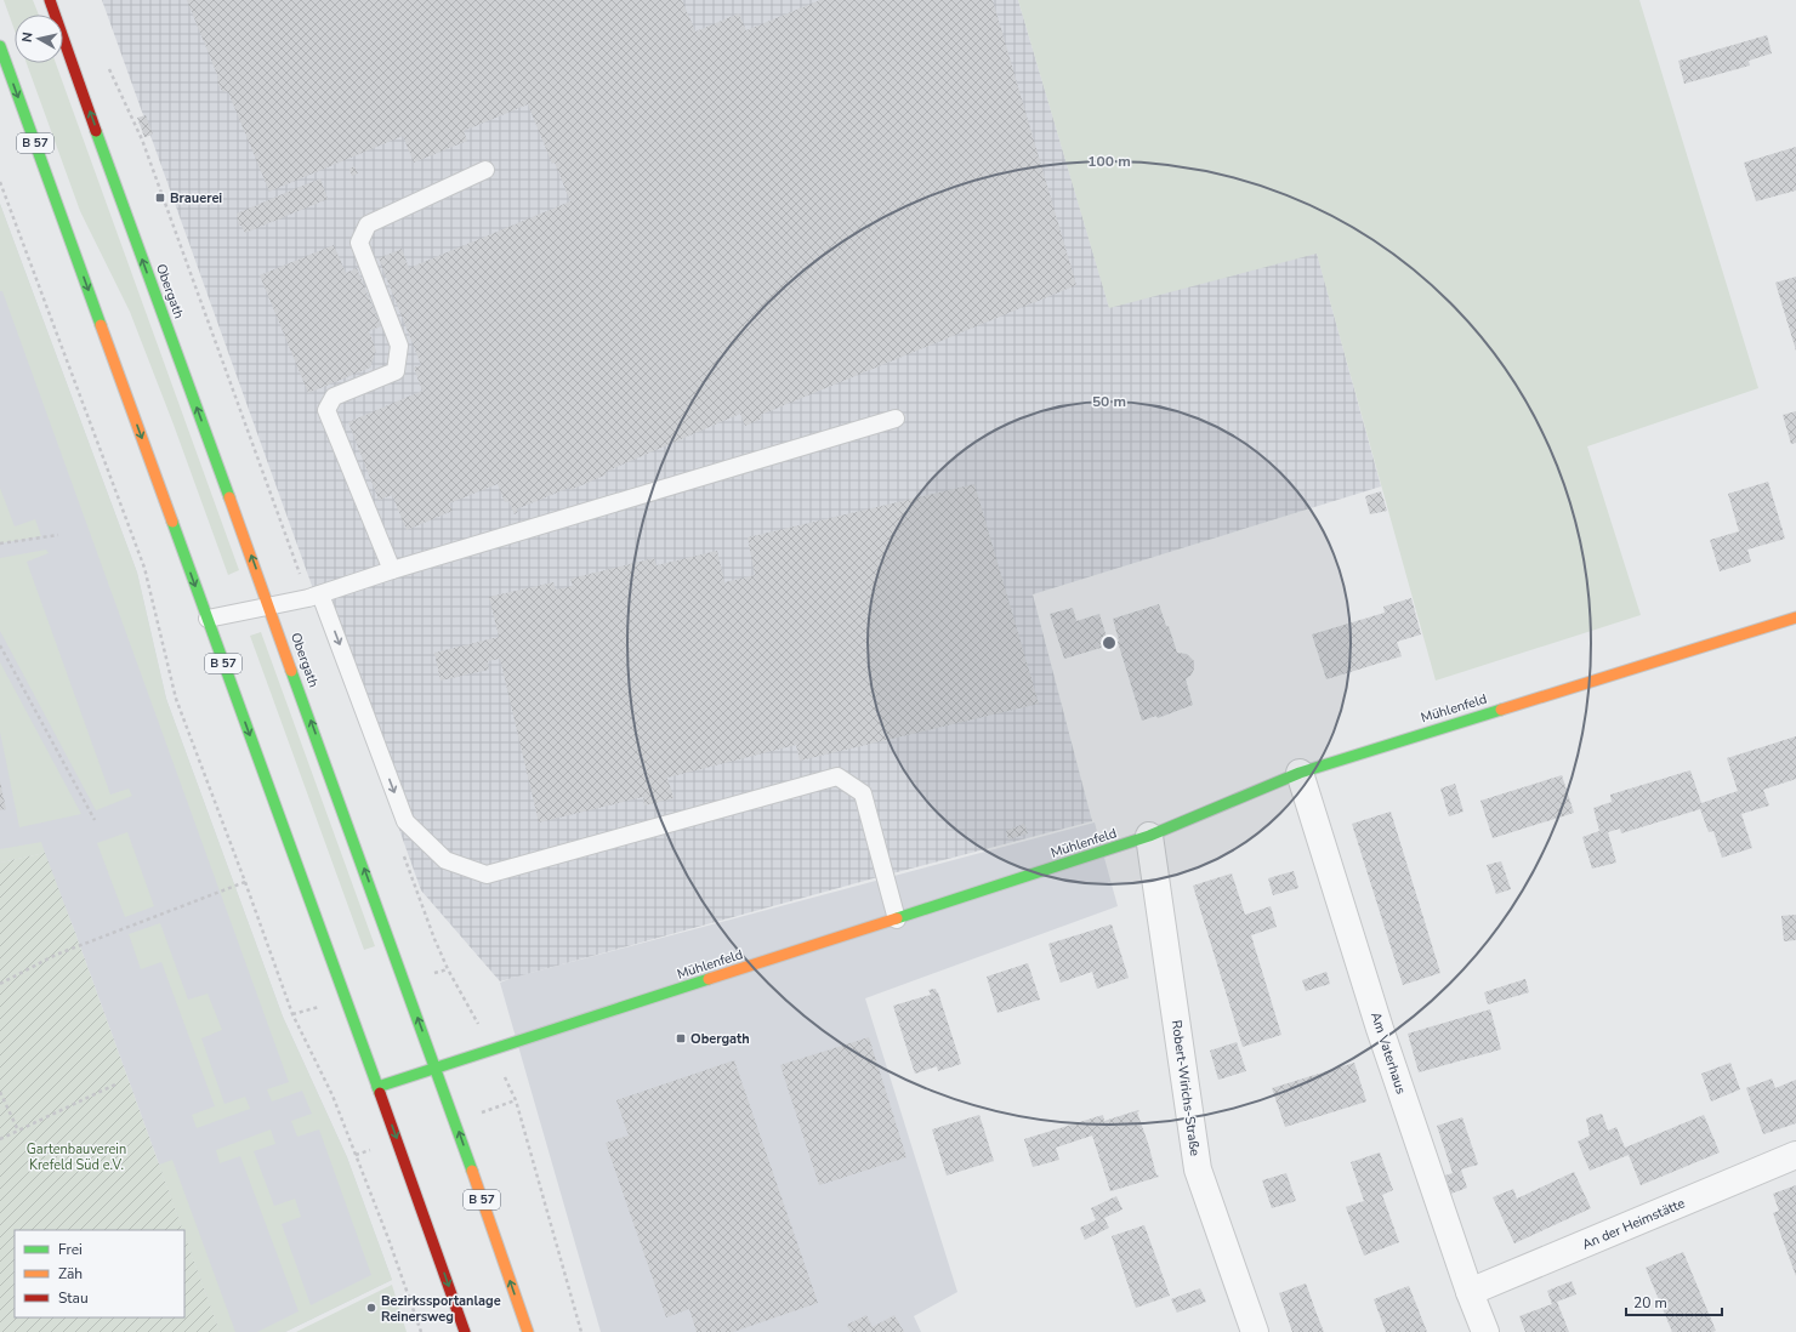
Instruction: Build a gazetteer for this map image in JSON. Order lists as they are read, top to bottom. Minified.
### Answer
{"streets":{"main road":["B 57","Obergath","Mühlenfeld"],"street":["Am Vaterhaus","Robert-Wirichs-Straße","An der Heimstätte"]},"crossings":[["B 57","Mühlenfeld"],["Obergath","Mühlenfeld"],["Mühlenfeld","Am Vaterhaus"],["Mühlenfeld","Robert-Wirichs-Straße"],["Am Vaterhaus","An der Heimstätte"]],"parks":["Gartenbauverein Krefeld Süd e.V."],"places":{"transit":["Brauerei","Obergath"],"other":["Bezirkssportanlage Reinersweg"]},"legend":["Frei","Zäh","Stau"],"scale_bar":"20 m","north":"left","rings":["100 m","50 m"]}
